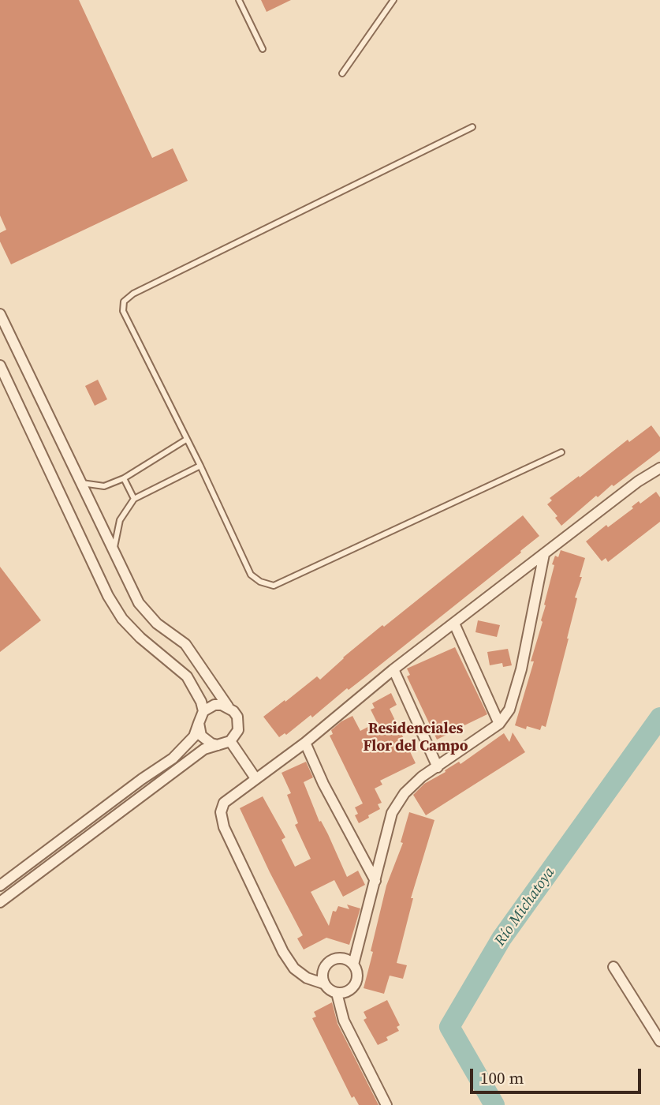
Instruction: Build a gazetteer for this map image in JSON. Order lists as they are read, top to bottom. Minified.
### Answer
{"districts":["Residenciales Flor del Campo"],"water":["Río Michatoya"],"scale_bar":"100 m"}
